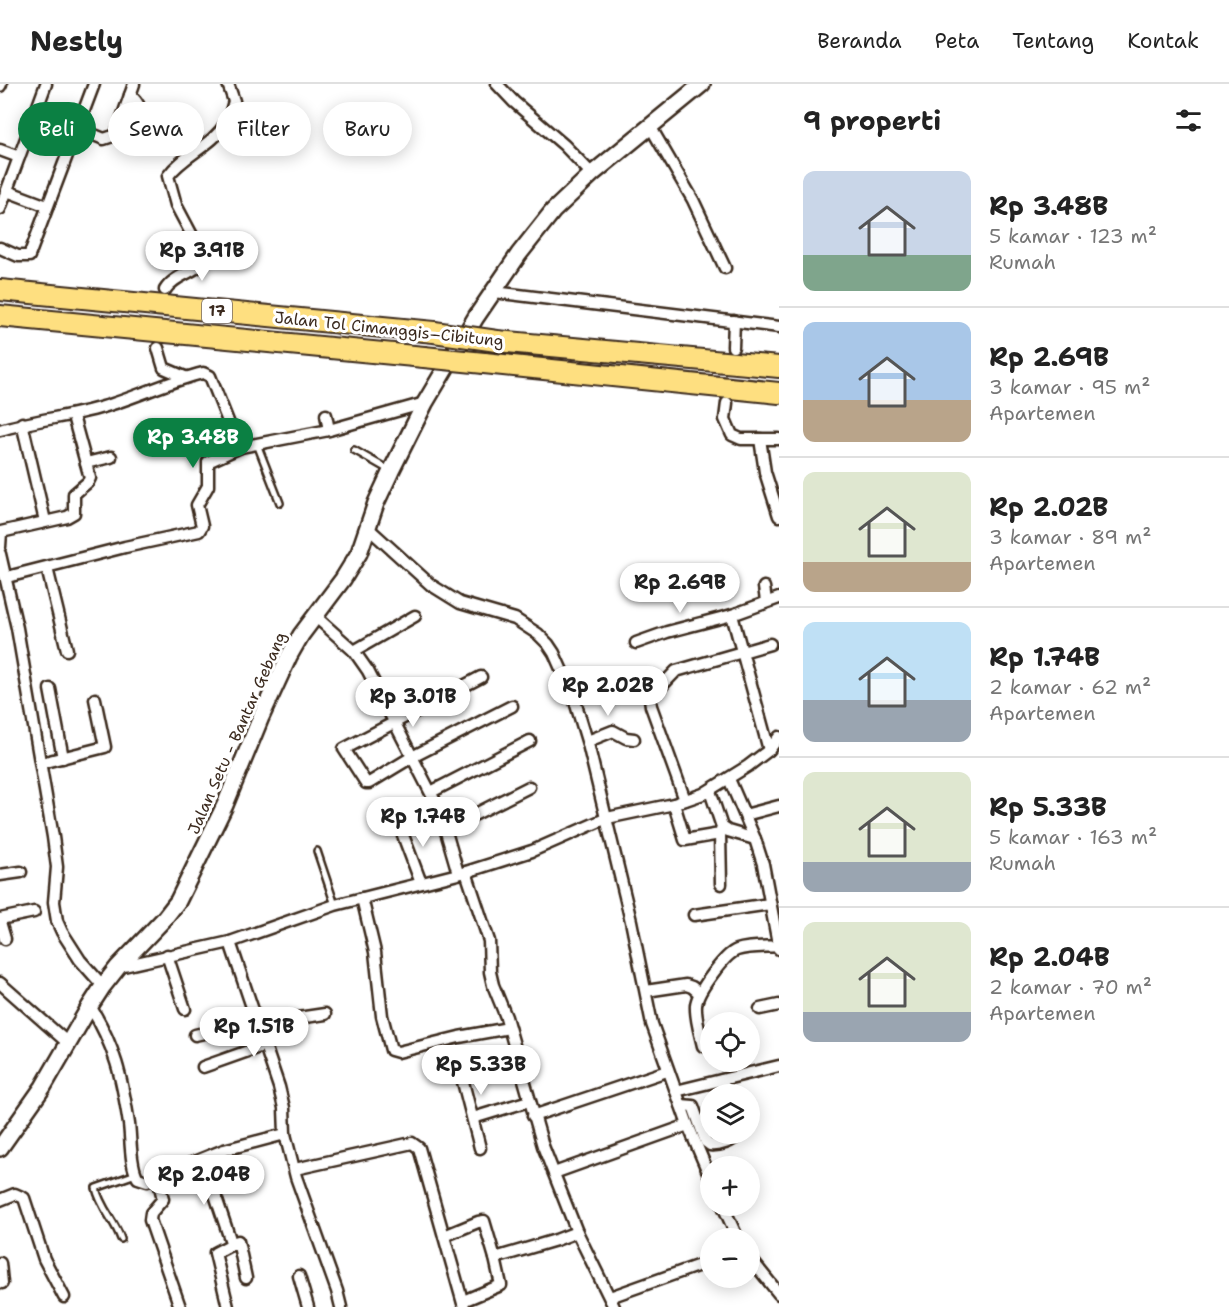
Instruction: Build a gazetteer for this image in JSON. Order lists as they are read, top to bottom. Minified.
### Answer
{"streets":{"highway":["17","Jalan Tol Cimanggis–Cibitung"],"main road":["Jalan Setu - Bantar Gebang"]},"page":{"header":"Nestly","nav":["Beranda","Peta","Tentang","Kontak"],"heading":"9 properti","chip":["Beli","Sewa","Filter","Baru"],"list":[{"name":"Rp 3.48B","note":"5 kamar · 123 m² · Rumah"},{"name":"Rp 2.69B","note":"3 kamar · 95 m² · Apartemen"},{"name":"Rp 2.02B","note":"3 kamar · 89 m² · Apartemen"},{"name":"Rp 1.74B","note":"2 kamar · 62 m² · Apartemen"},{"name":"Rp 5.33B","note":"5 kamar · 163 m² · Rumah"},{"name":"Rp 2.04B","note":"2 kamar · 70 m² · Apartemen"}],"price":["Rp 3.91B","Rp 3.48B","Rp 2.69B","Rp 2.02B","Rp 3.01B","Rp 1.74B","Rp 1.51B","Rp 5.33B","Rp 2.04B"],"map_buttons":["+","−"]}}
